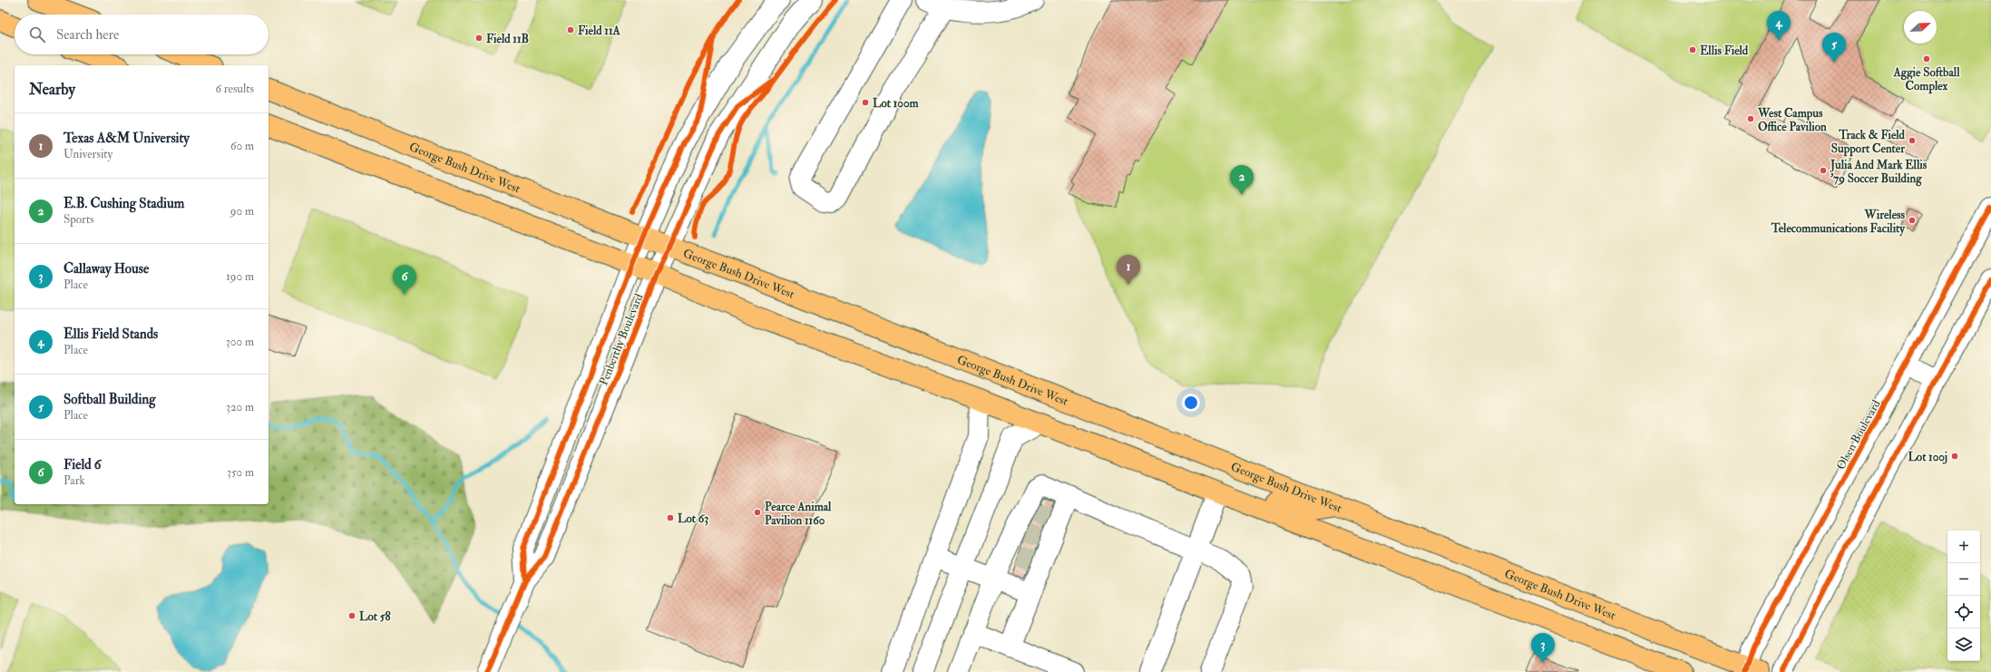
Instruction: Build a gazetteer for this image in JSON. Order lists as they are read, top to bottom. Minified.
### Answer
{"streets":{"main road":["George Bush Drive West"],"street":["Penberthy Boulevard","Olsen Boulevard"]},"crossings":[["George Bush Drive West","Penberthy Boulevard"],["George Bush Drive West","Olsen Boulevard"]],"places":["Field 11A","Field 11B","Ellis Field","Aggie Softball Complex","Lot 100m","West Campus Office Pavilion","Track & Field Support Center","Julia And Mark Ellis '79 Soccer Building","Wireless Telecommunications Facility","Lot 100j","Pearce Animal Pavilion 1160","Lot 63","Lot 58"],"north":"top right","page":{"pins":["4","5","2","1","6","3"],"search":"Search here","heading":["Nearby","6 results"],"list":[{"mark":"1","name":"Texas A&M University","note":"University","value":"60 m"},{"mark":"2","name":"E.B. Cushing Stadium","note":"Sports","value":"90 m"},{"mark":"3","name":"Callaway House","note":"Place","value":"190 m"},{"mark":"4","name":"Ellis Field Stands","note":"Place","value":"300 m"},{"mark":"5","name":"Softball Building","note":"Place","value":"320 m"},{"mark":"6","name":"Field 6","note":"Park","value":"350 m"}],"map_buttons":["+","−"]}}
